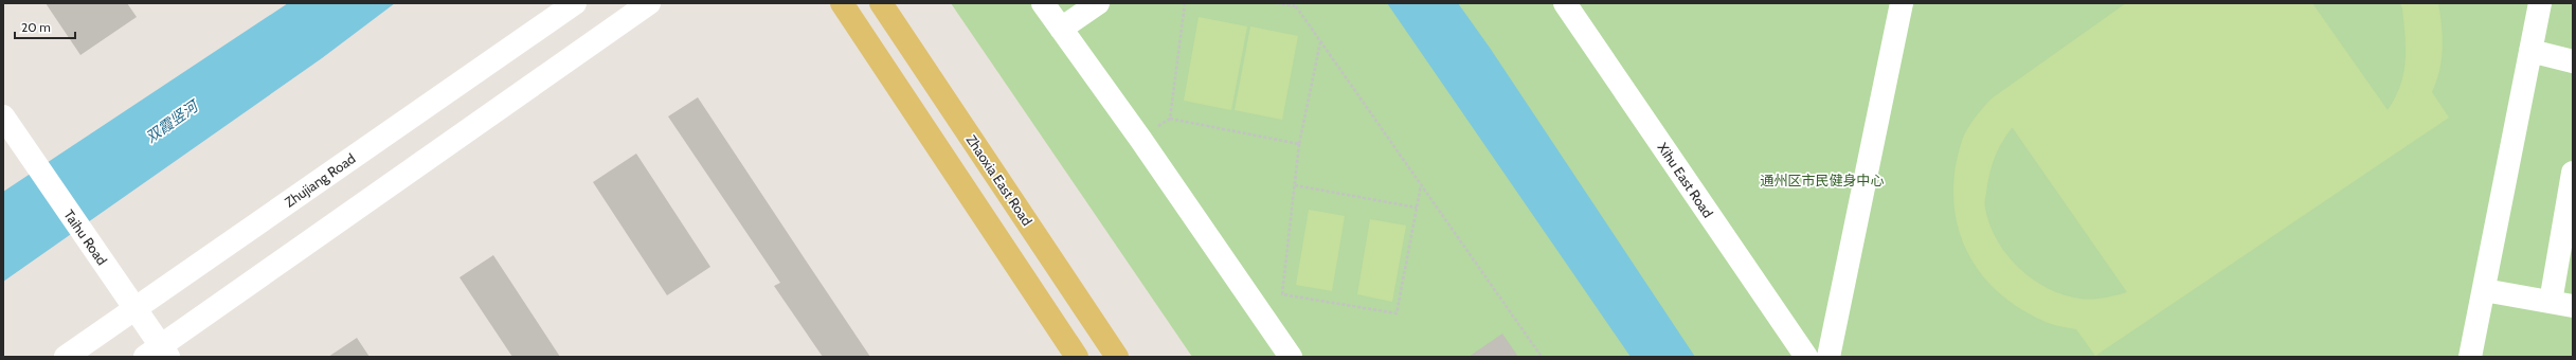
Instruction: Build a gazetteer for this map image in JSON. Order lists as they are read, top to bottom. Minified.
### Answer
{"streets":{"main road":["Zhaoxia East Road"],"street":["Zhujiang Road","Xihu East Road","Taihu Road"]},"crossings":[["Zhujiang Road","Taihu Road"]],"water":["双霞竖河"],"parks":["通州区市民健身中心"],"scale_bar":"20 m"}
